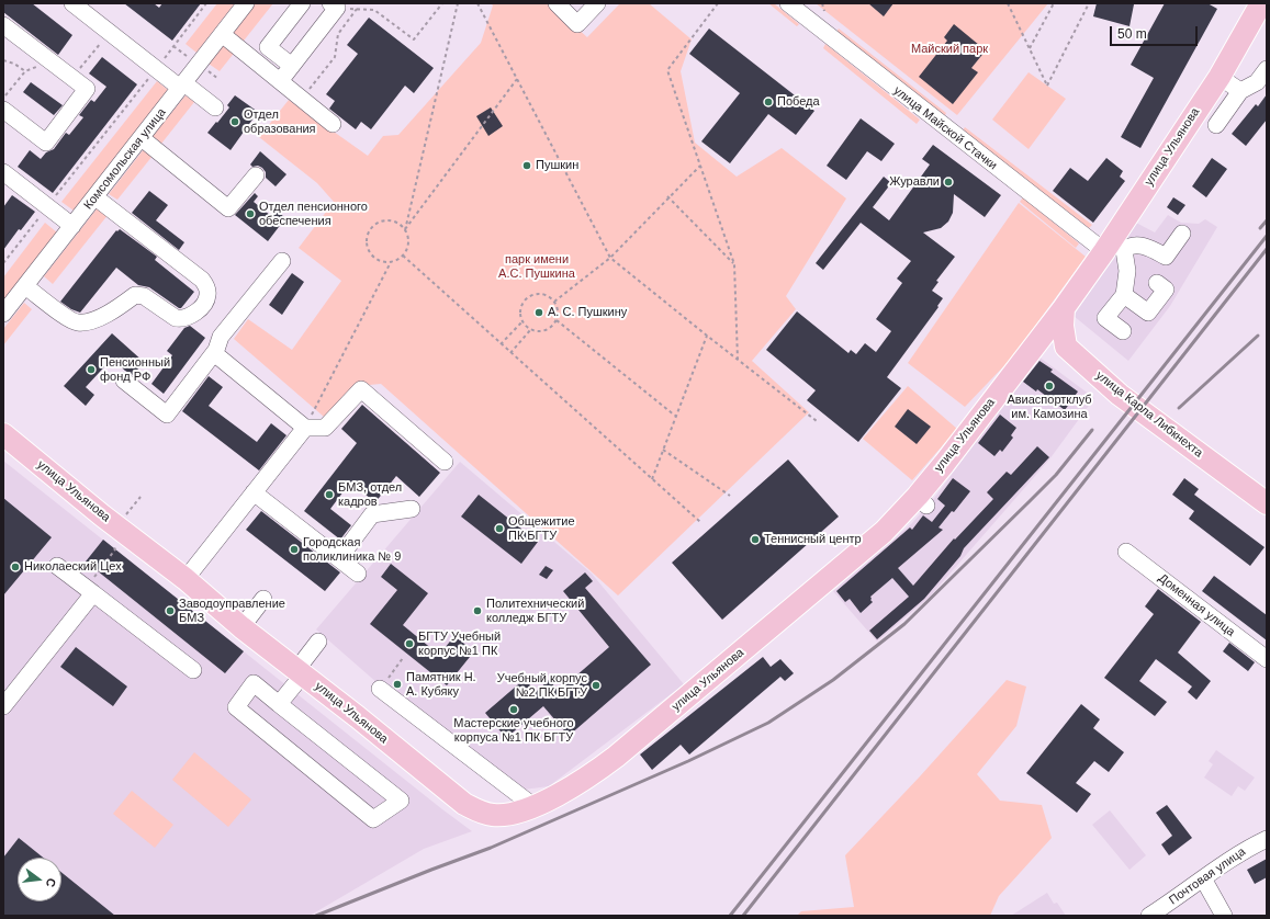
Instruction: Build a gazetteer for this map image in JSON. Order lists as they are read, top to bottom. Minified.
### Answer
{"streets":{"main road":["улица Ульянова","улица Карла Либкнехта"],"street":["улица Майской Стачки","Комсомольская улица","Доменная улица","Почтовая улица"]},"crossings":[["улица Майской Стачки","улица Ульянова"]],"parks":["Майский парк","парк имени А.С. Пушкина"],"places":["Победа","Отдел образования","Пушкин","Журавли","Отдел пенсионного обеспечения","А. С. Пушкину","Пенсионный фонд РФ","Авиаспортклуб им. Камозина","БМЗ, отдел кадров","Общежитие ПК БГТУ","Теннисный центр","Городская поликлиника № 9","Николаеский Цех","Заводоуправление БМЗ","Политехнический колледж БГТУ","БГТУ Учебный корпус №1 ПК","Памятник Н. А. Кубяку","Учебный корпус №2 ПК БГТУ","Мастерские учебного корпуса №1 ПК БГТУ"],"scale_bar":"50 m","north":"right"}
